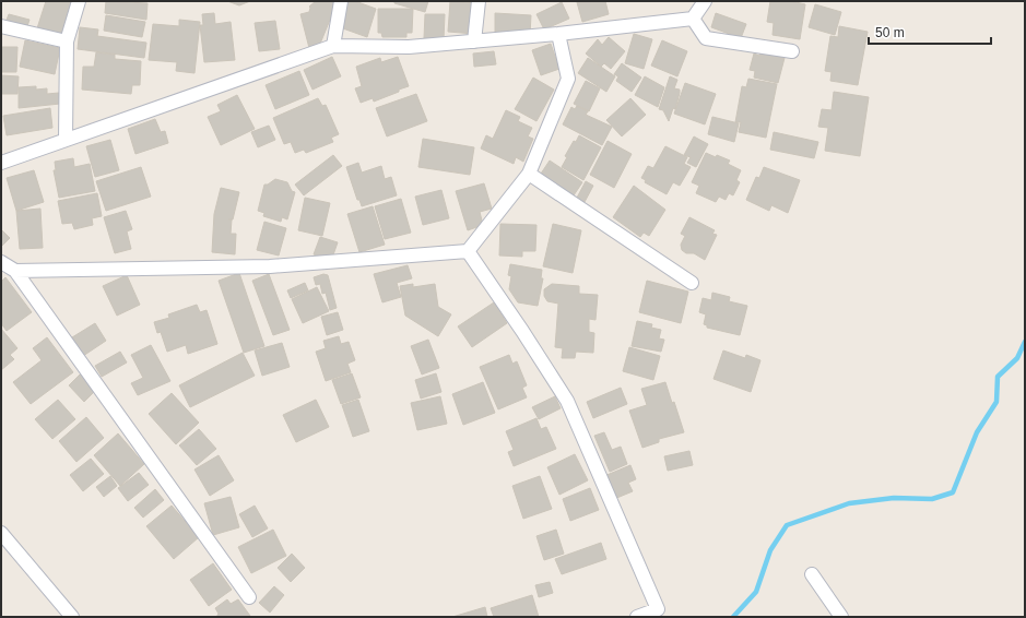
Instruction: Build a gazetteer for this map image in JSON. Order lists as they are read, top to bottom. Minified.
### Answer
{"scale_bar":"50 m"}
